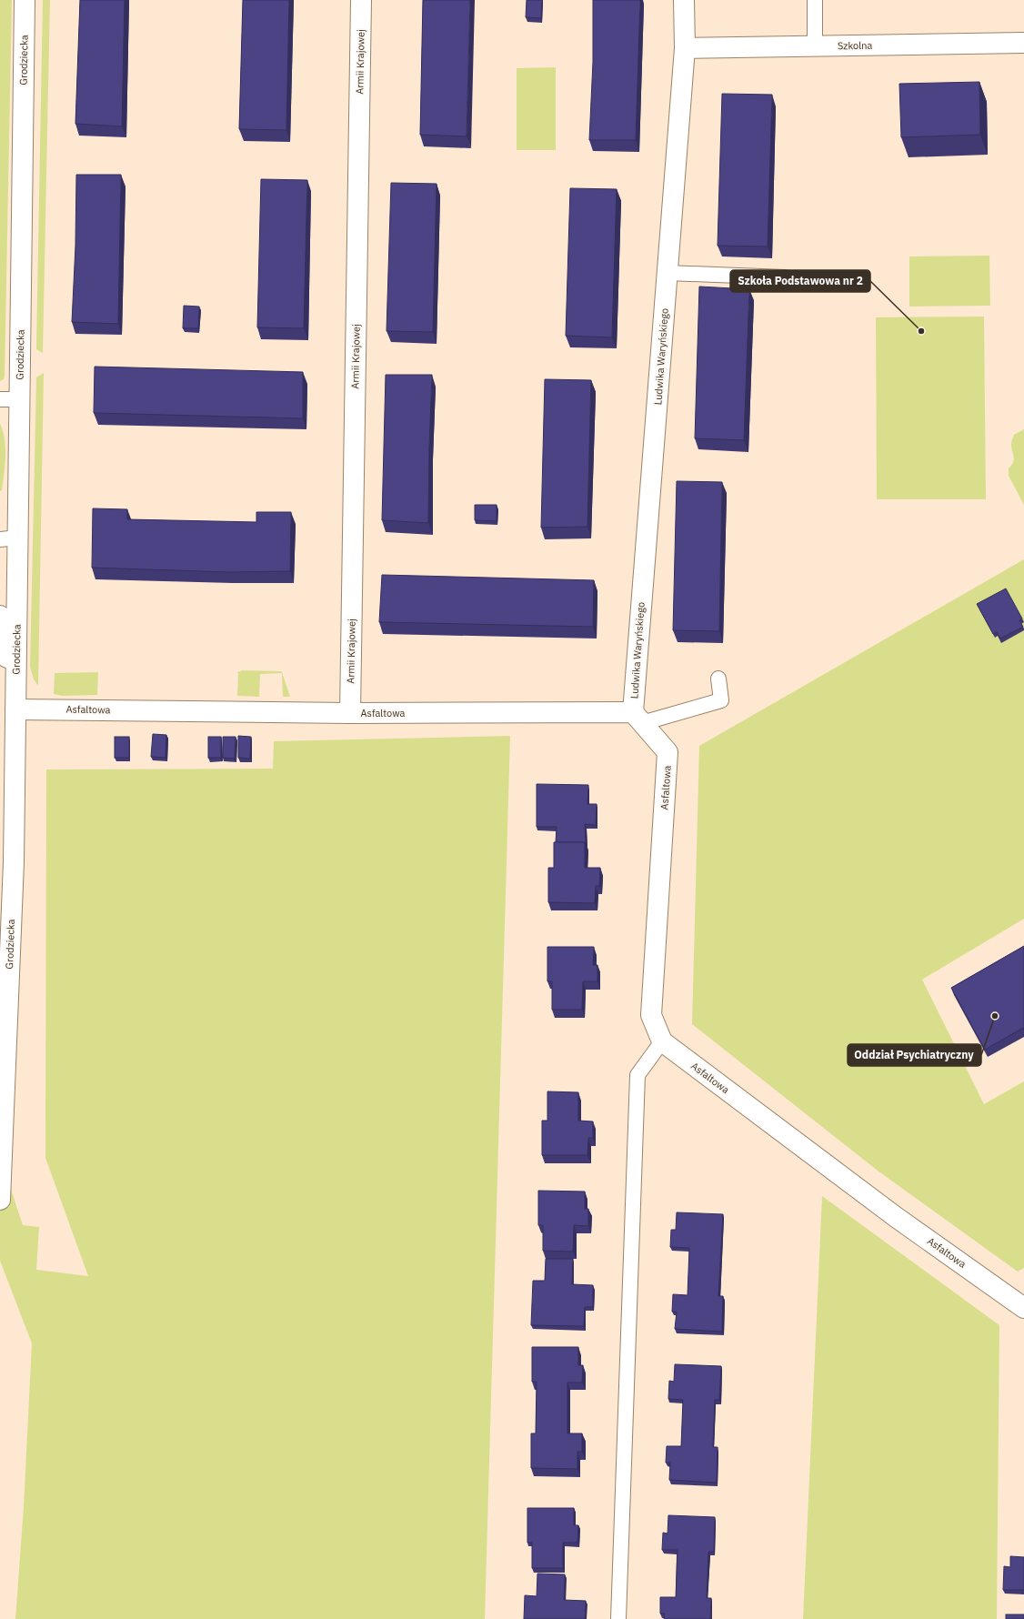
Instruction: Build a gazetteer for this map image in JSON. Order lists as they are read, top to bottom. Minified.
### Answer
{"streets":{"street":["Szkolna","Grodziecka","Armii Krajowej","Ludwika Waryńskiego","Asfaltowa"]},"crossings":[["Szkolna","Ludwika Waryńskiego"],["Grodziecka","Asfaltowa"],["Armii Krajowej","Asfaltowa"],["Ludwika Waryńskiego","Asfaltowa"]],"places":["Szkoła Podstawowa nr 2","Oddział Psychiatryczny"]}
